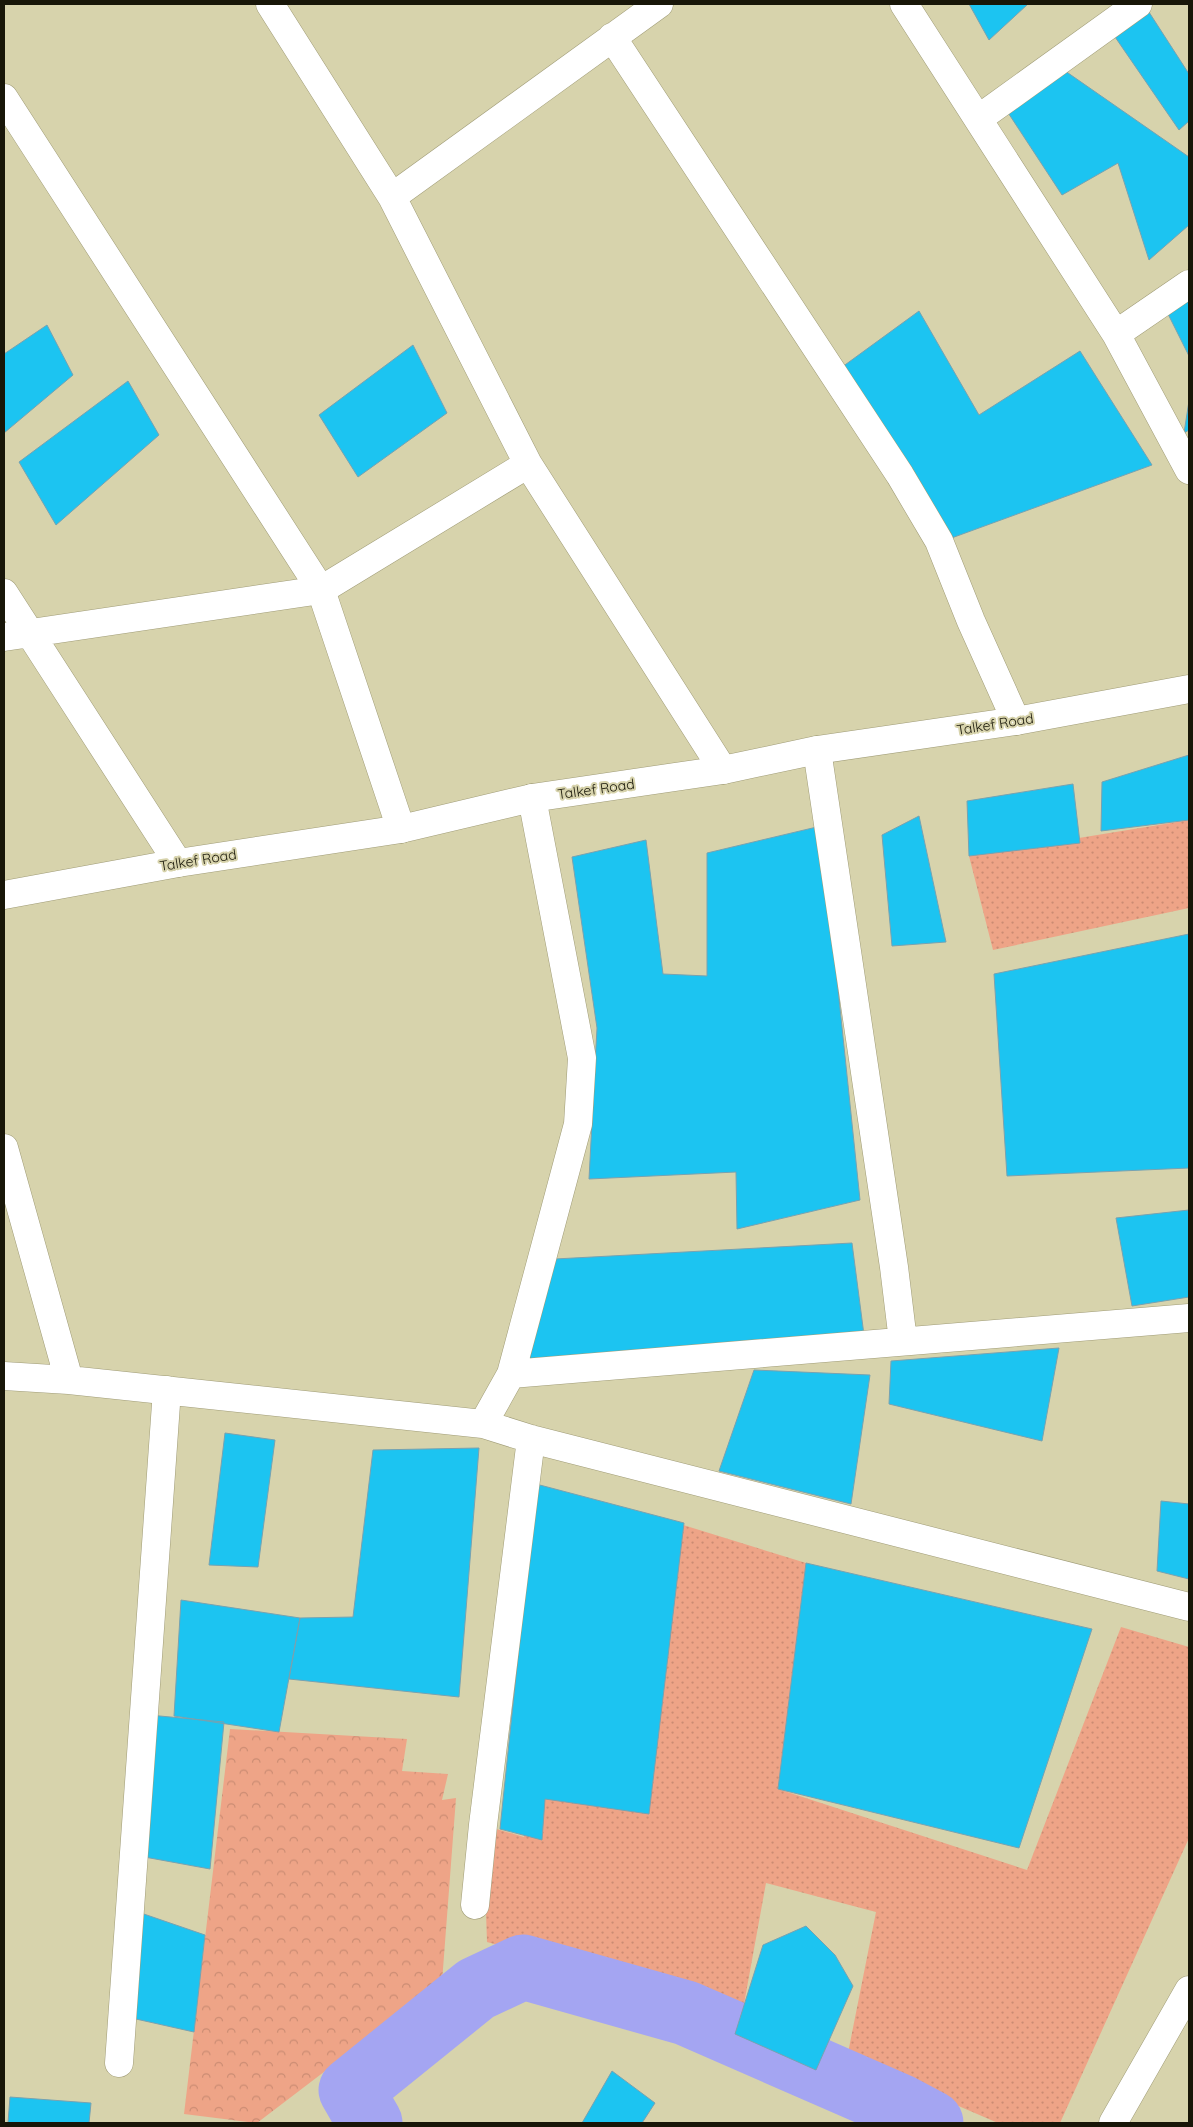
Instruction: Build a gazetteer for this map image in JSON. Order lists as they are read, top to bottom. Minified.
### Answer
{"streets":{"street":["Talkef Road"]}}
